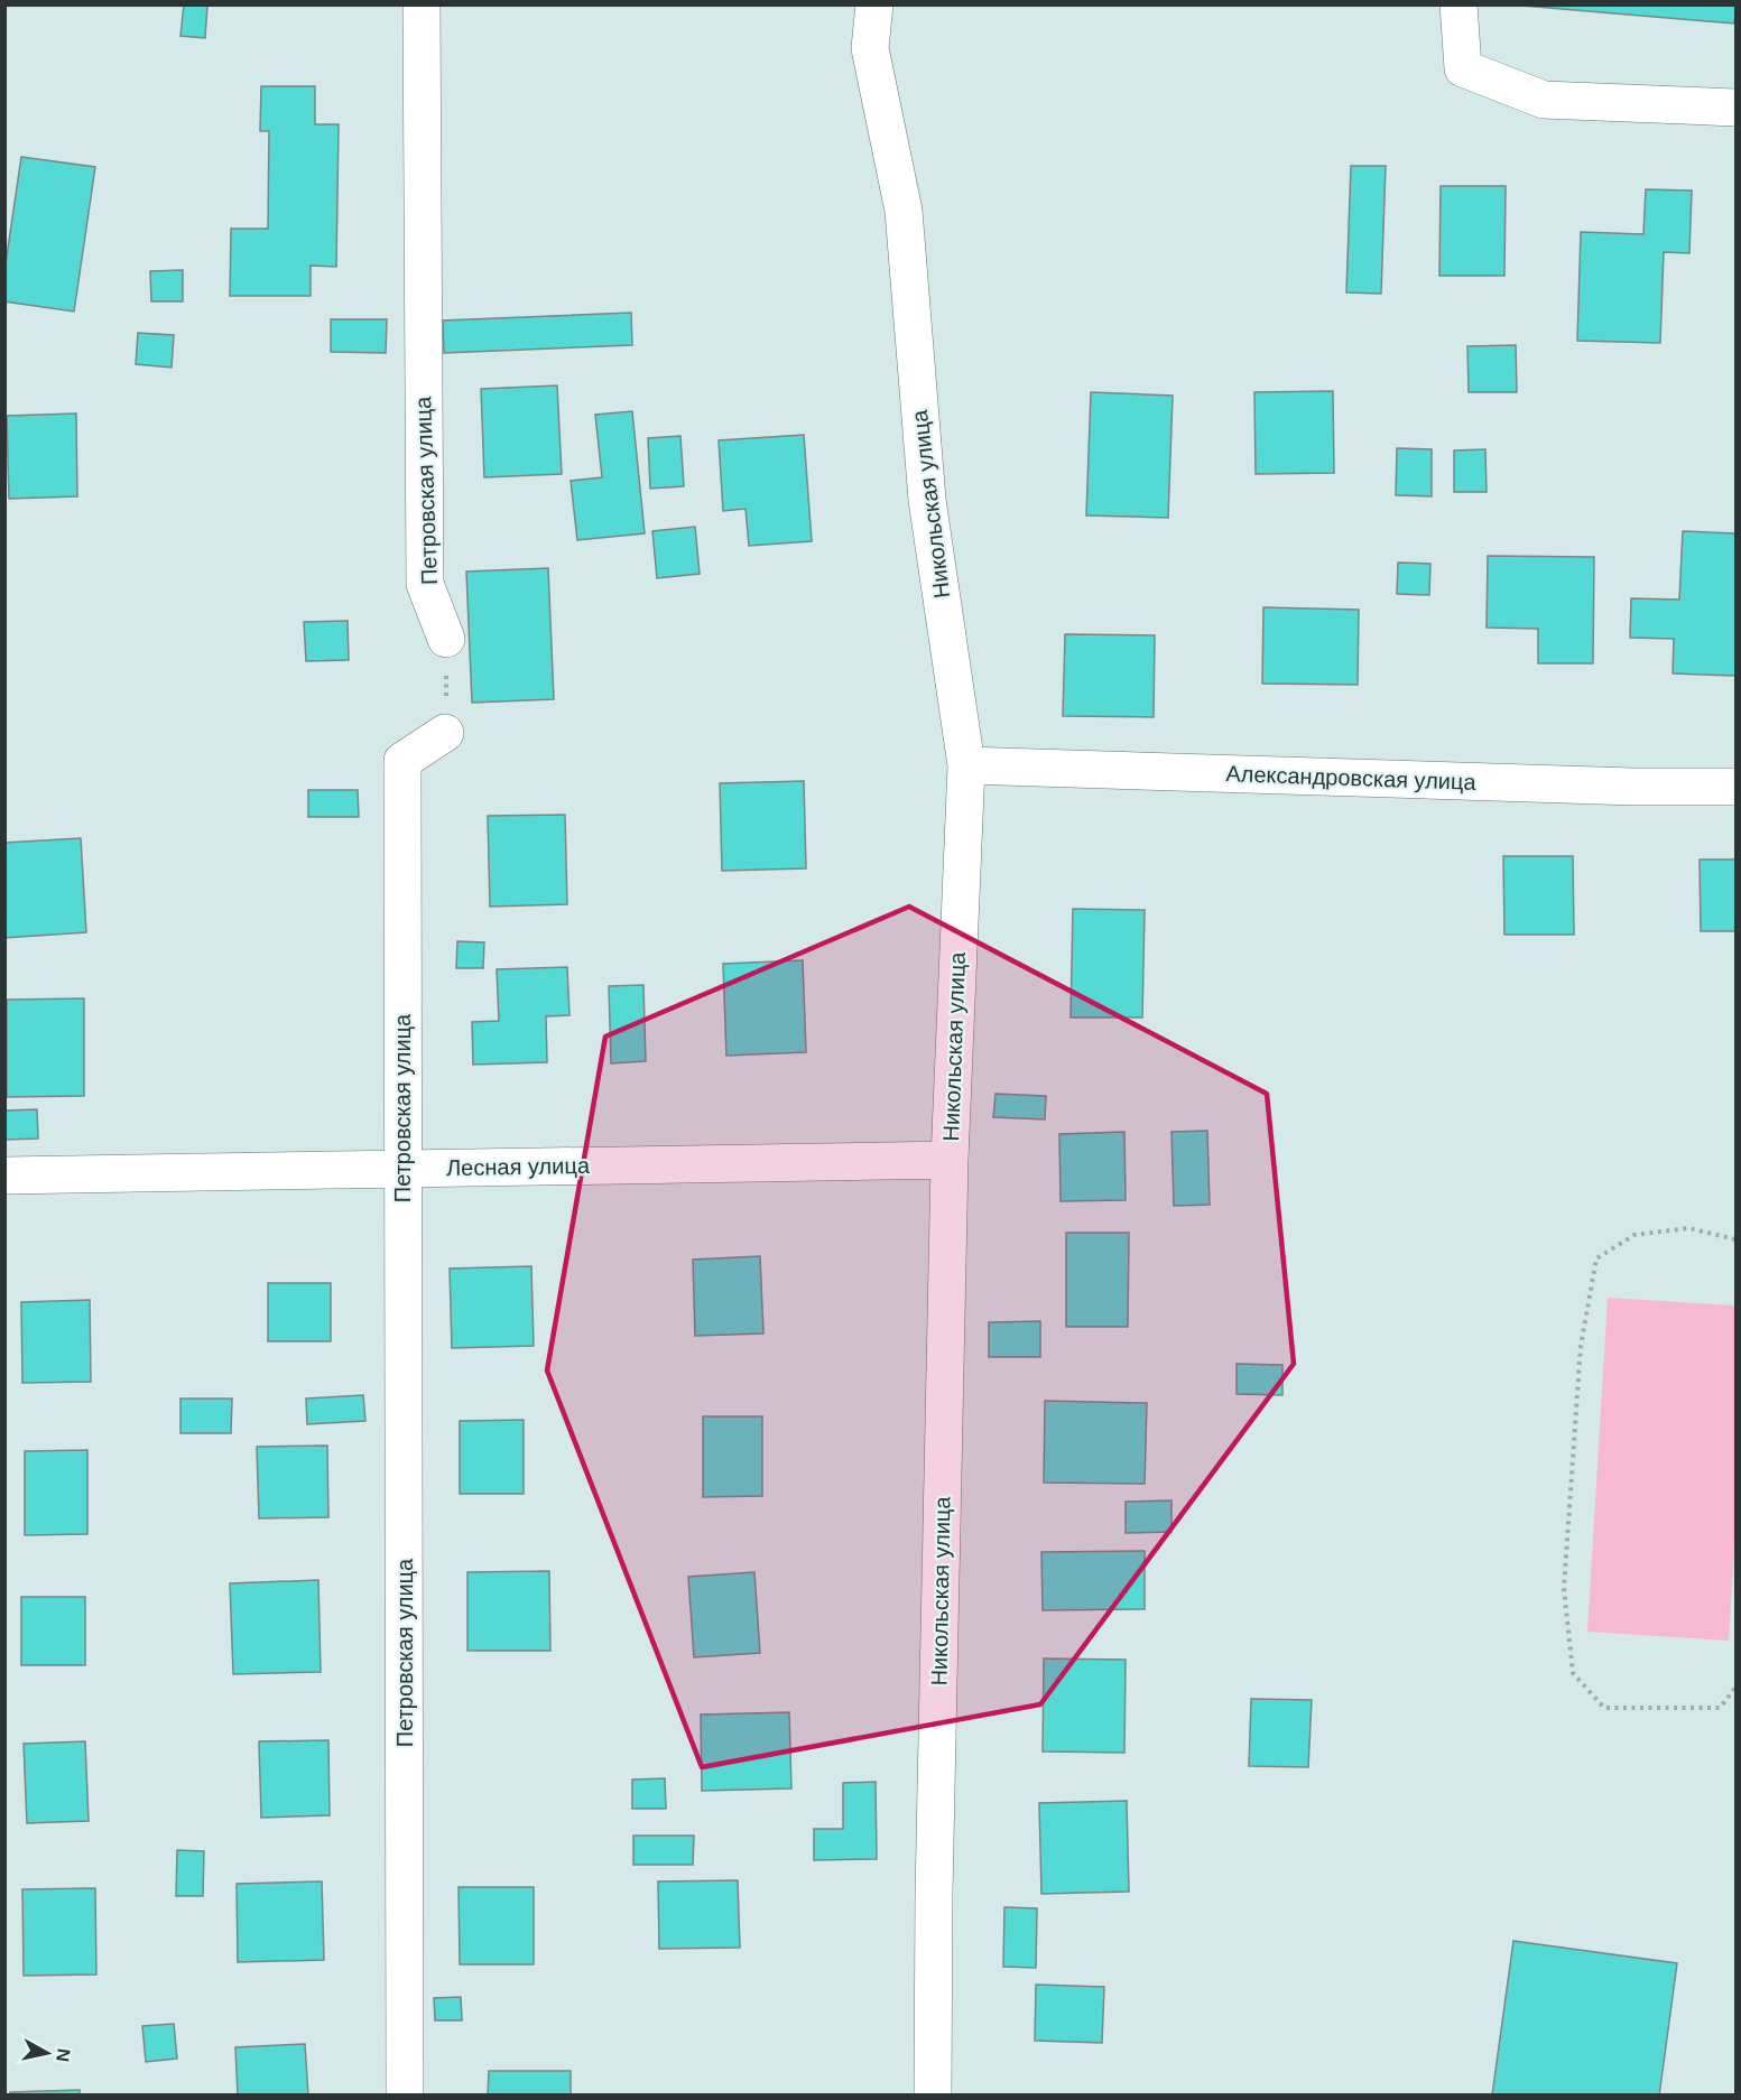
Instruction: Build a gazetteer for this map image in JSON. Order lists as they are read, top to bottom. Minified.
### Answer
{"streets":{"street":["Петровская улица","Никольская улица","Александровская улица","Лесная улица"]},"crossings":[["Петровская улица","Лесная улица"],["Никольская улица","Александровская улица"],["Никольская улица","Лесная улица"]],"north":"right"}
